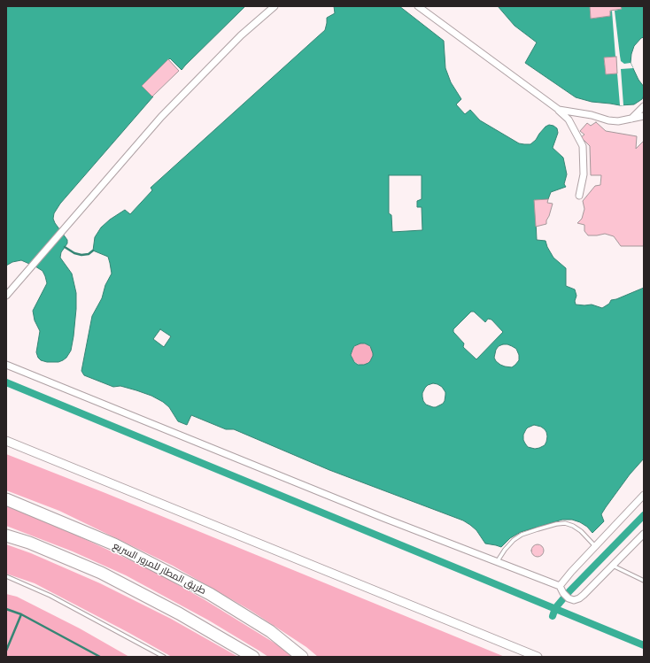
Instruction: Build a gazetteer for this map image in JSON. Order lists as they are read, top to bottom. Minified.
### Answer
{"streets":{"highway":["طريق المطار للمرور السريع"]}}
